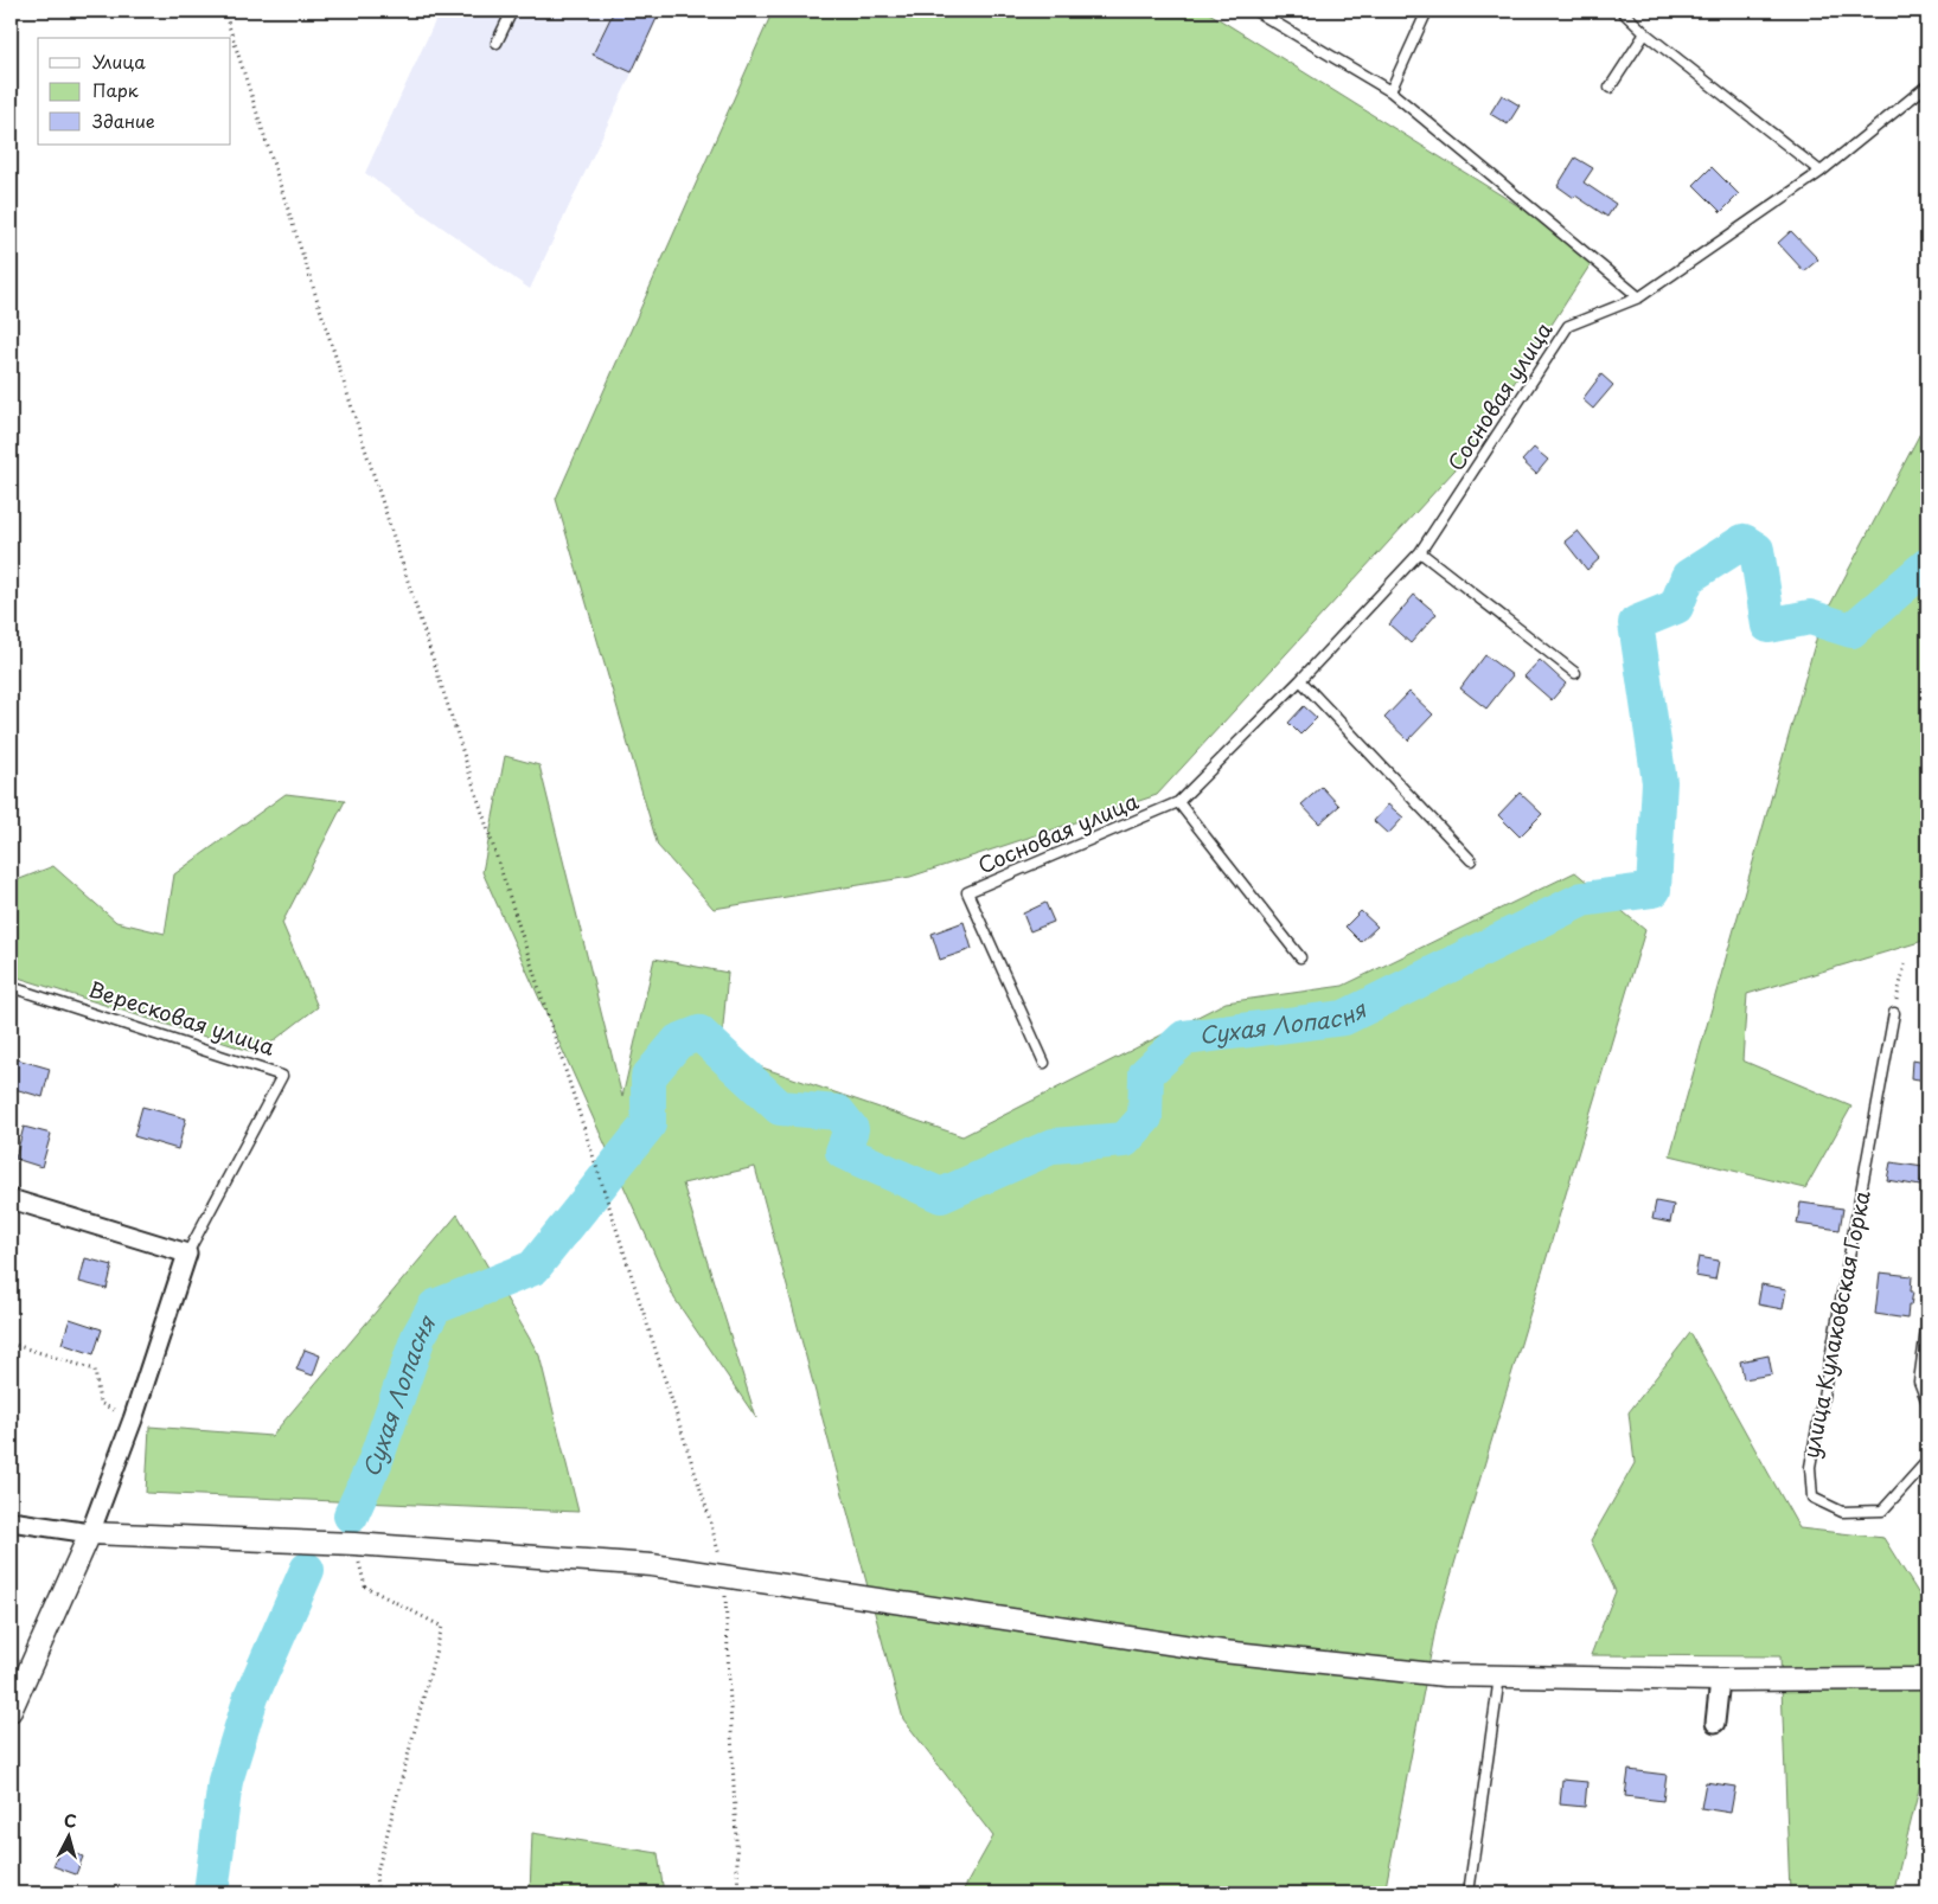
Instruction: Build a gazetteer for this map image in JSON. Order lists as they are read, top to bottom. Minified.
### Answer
{"streets":{"street":["Вересковая улица"],"lane":["Сосновая улица","улица Кулаковская Горка"]},"water":["Сухая Лопасня"],"legend":["Улица","Парк","Здание"],"north":"top"}
